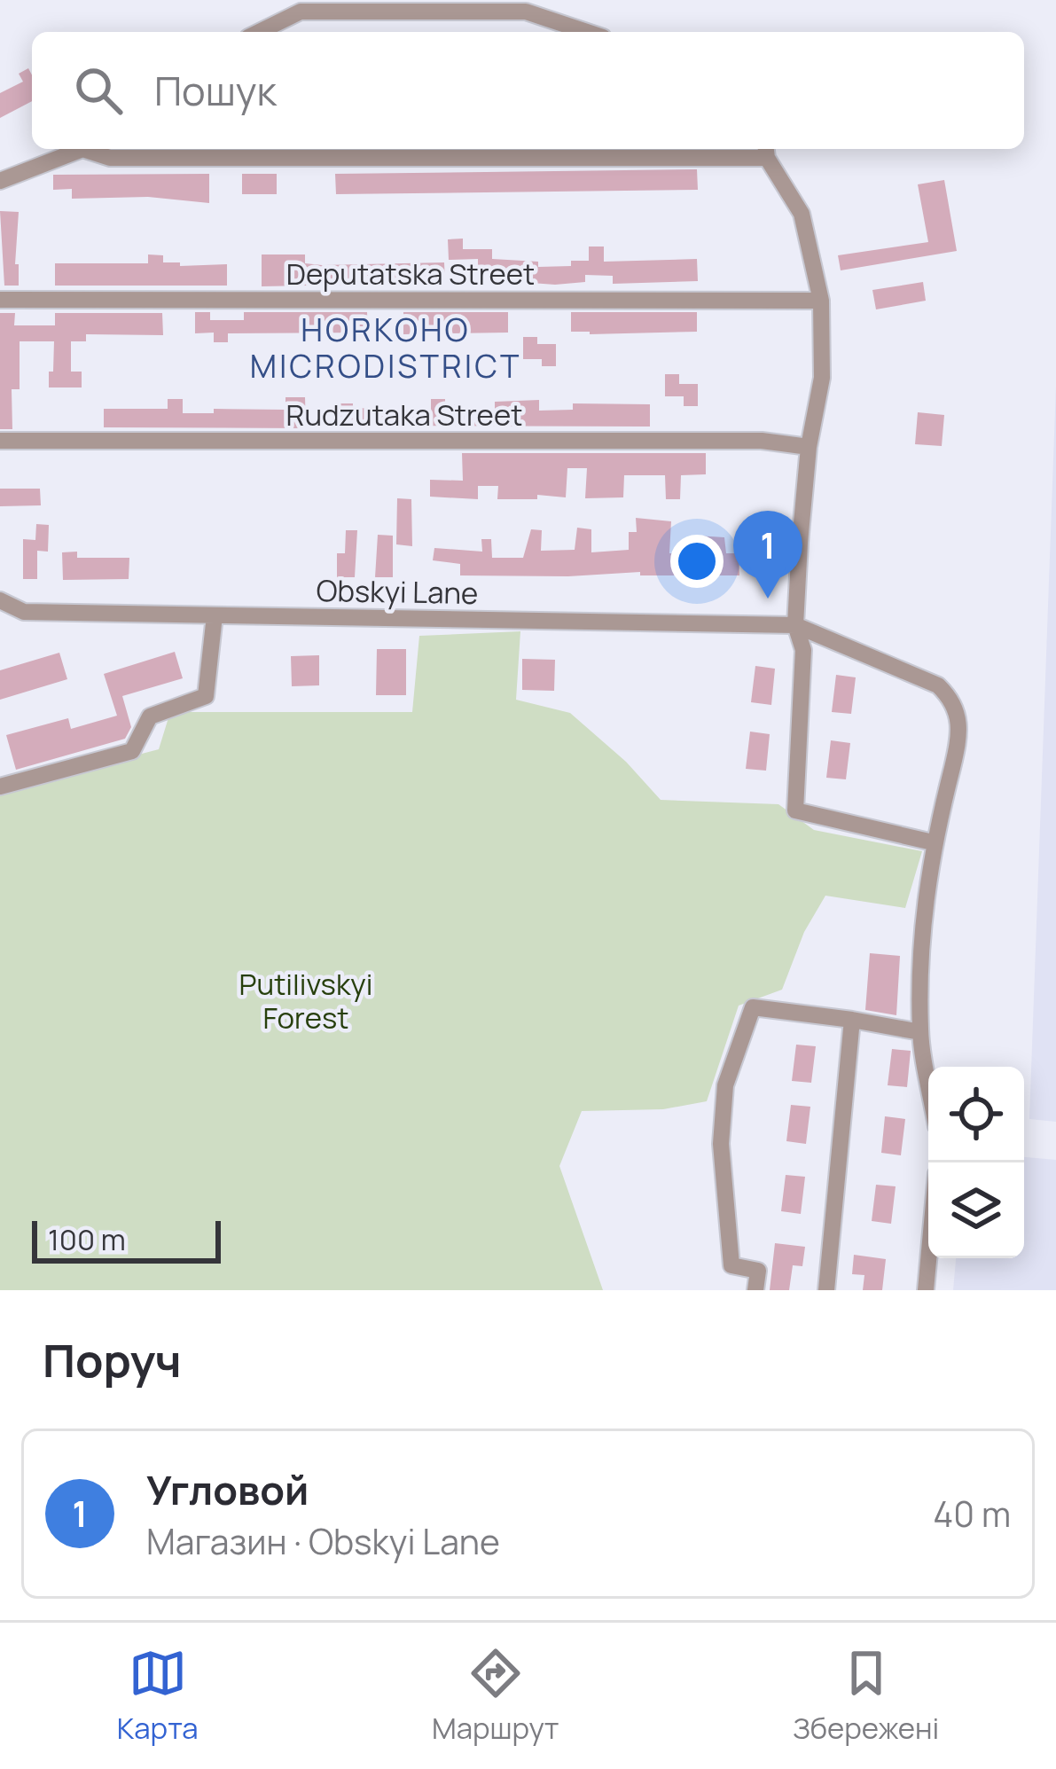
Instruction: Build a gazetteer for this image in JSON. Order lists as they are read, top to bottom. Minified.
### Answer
{"streets":{"street":["Deputatska Street","Rudzutaka Street","Obskyi Lane"]},"districts":["HORKOHO MICRODISTRICT"],"parks":["Putilivskyi Forest"],"scale_bar":"100 m","page":{"search":"Пошук","pins":"1","scale":"100 m","heading":"Поруч","list":[{"mark":"1","name":"Угловой","note":"Магазин · Obskyi Lane","value":"40 m"}],"nav":["Карта","Маршрут","Збережені"]}}
